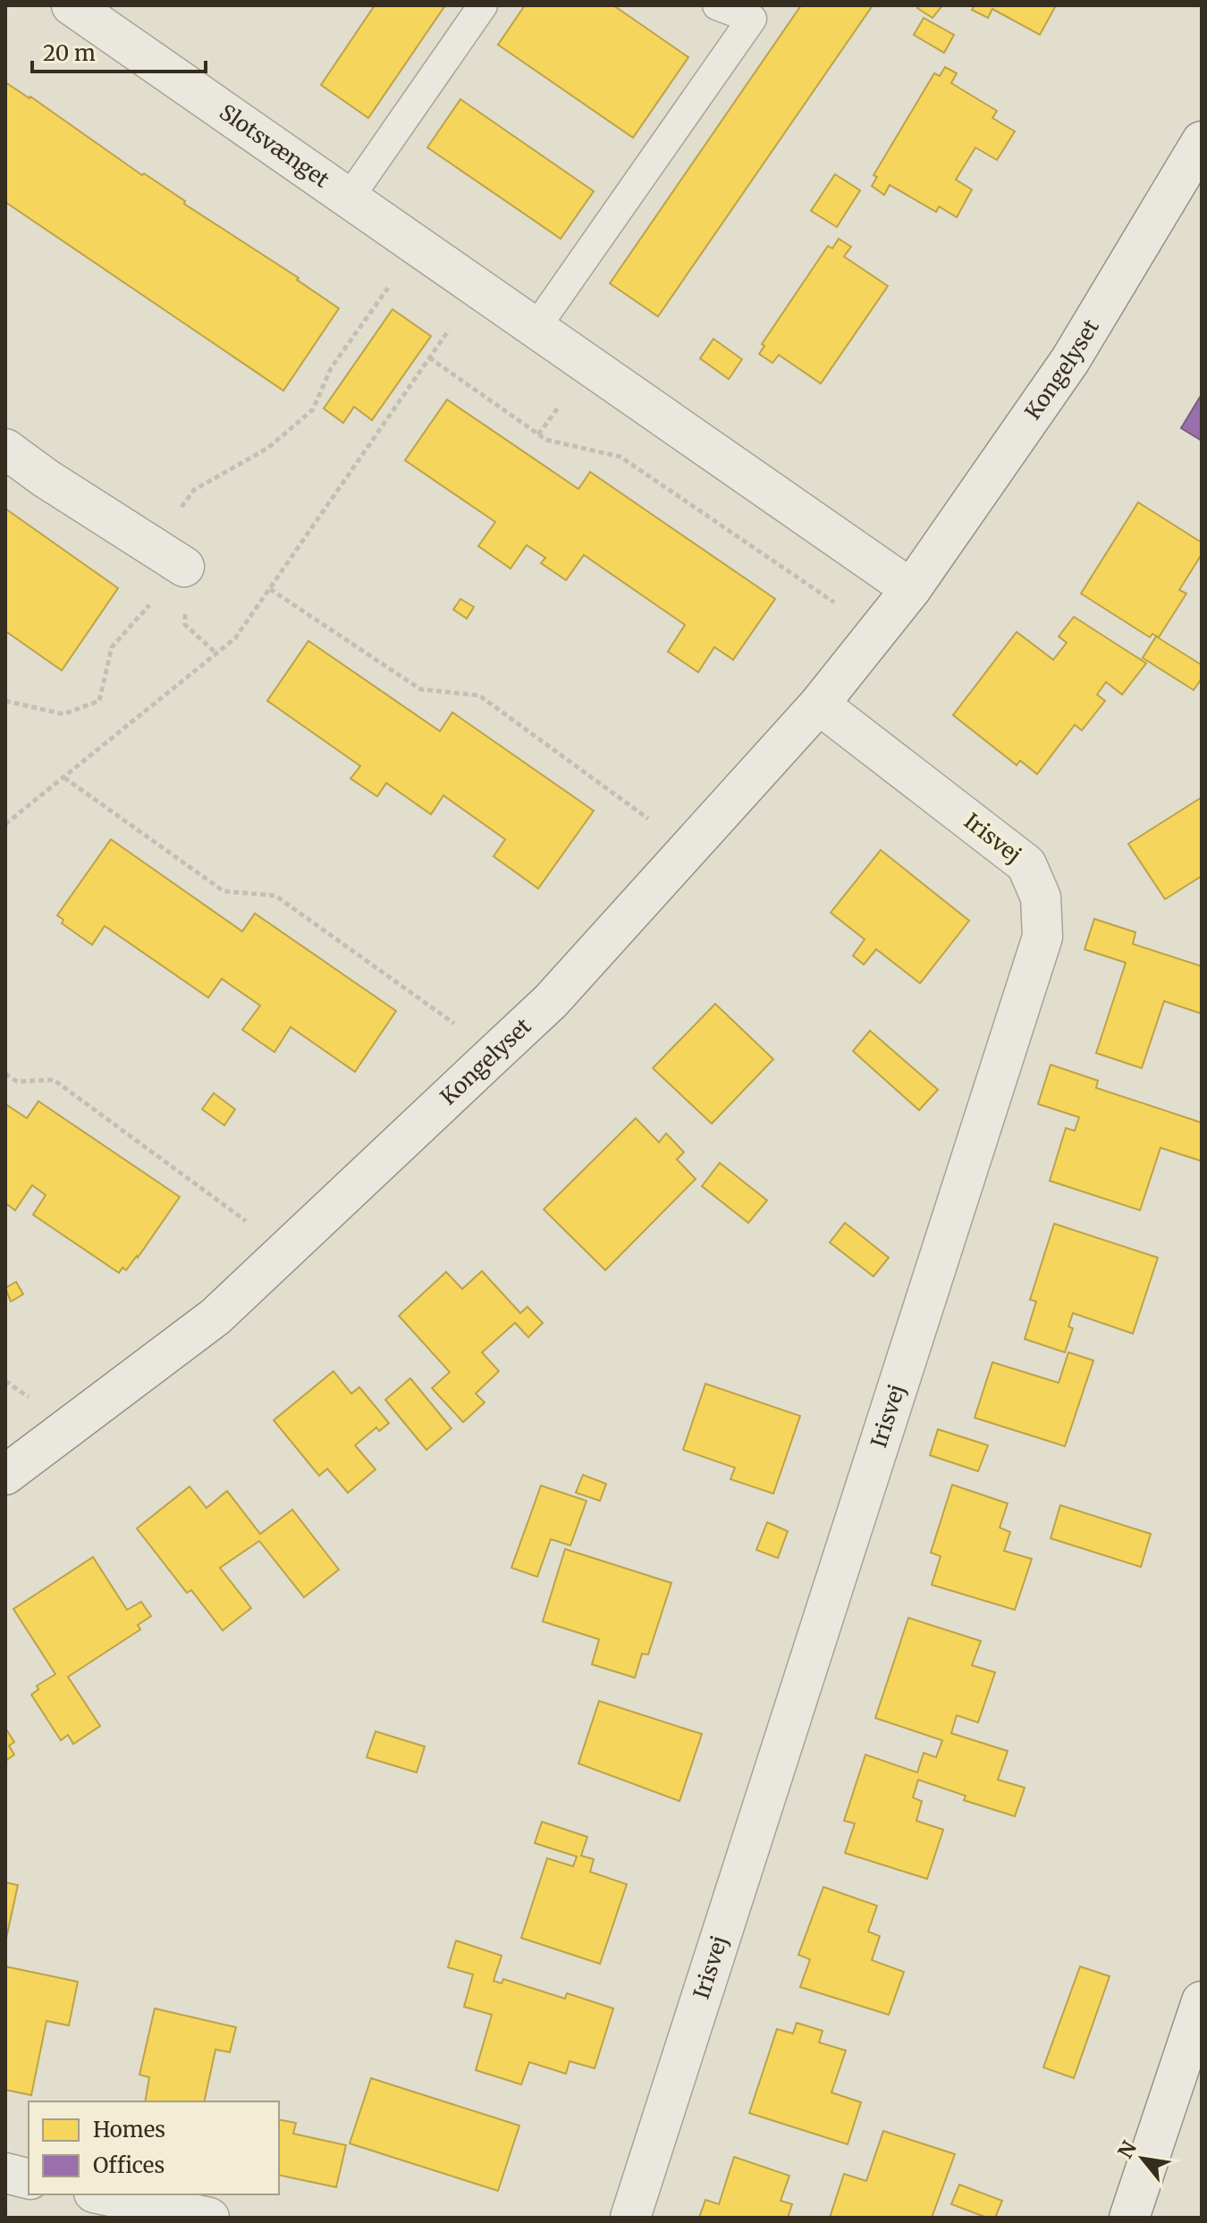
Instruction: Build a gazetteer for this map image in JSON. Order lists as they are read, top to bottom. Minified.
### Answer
{"streets":{"street":["Slotsvænget","Kongelyset","Irisvej"]},"crossings":[["Kongelyset","Irisvej"]],"legend":["Homes","Offices"],"scale_bar":"20 m","north":"top left"}
